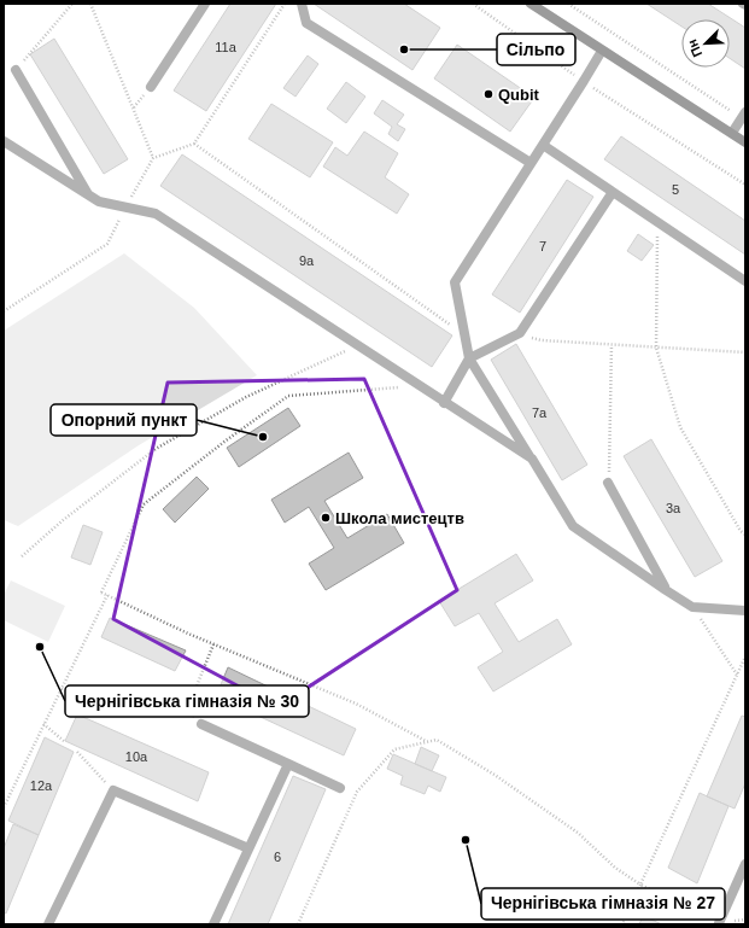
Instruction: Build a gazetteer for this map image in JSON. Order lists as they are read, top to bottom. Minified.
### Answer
{"places":["Сільпо","Qubit","Опорний пункт","Школа мистецтв","Чернігівська гімназія № 30","Чернігівська гімназія № 27"],"house_numbers":["11а","5","7","9а","7а","3а","10а","12а","6"],"north":"bottom left"}
